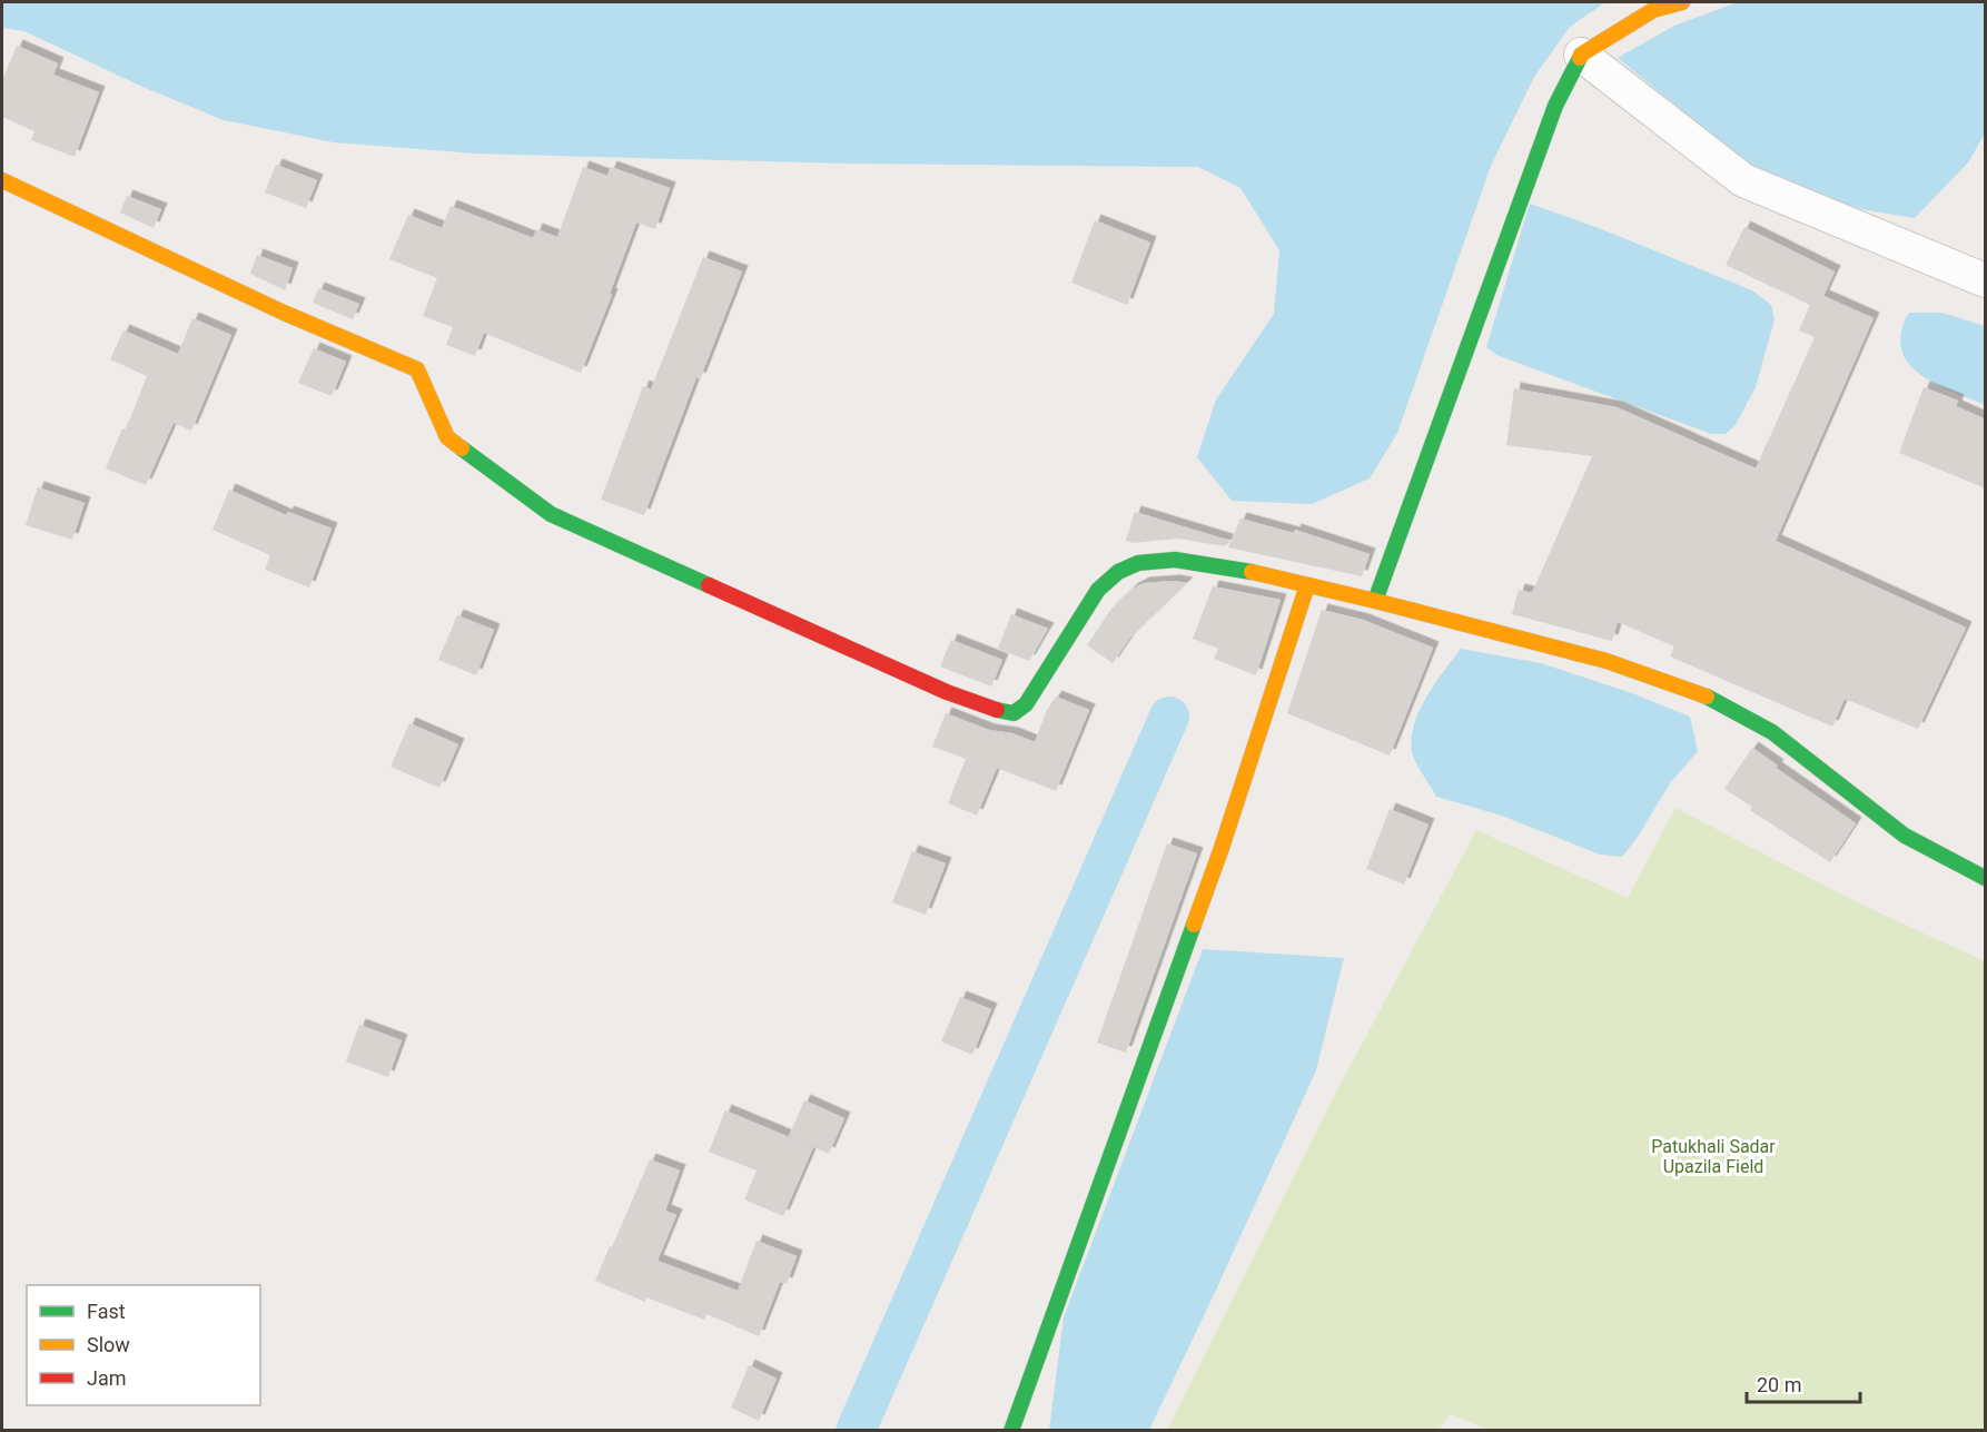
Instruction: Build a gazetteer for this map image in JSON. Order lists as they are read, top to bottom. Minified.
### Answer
{"parks":["Patukhali Sadar Upazila Field"],"legend":["Fast","Slow","Jam"],"scale_bar":"20 m"}
